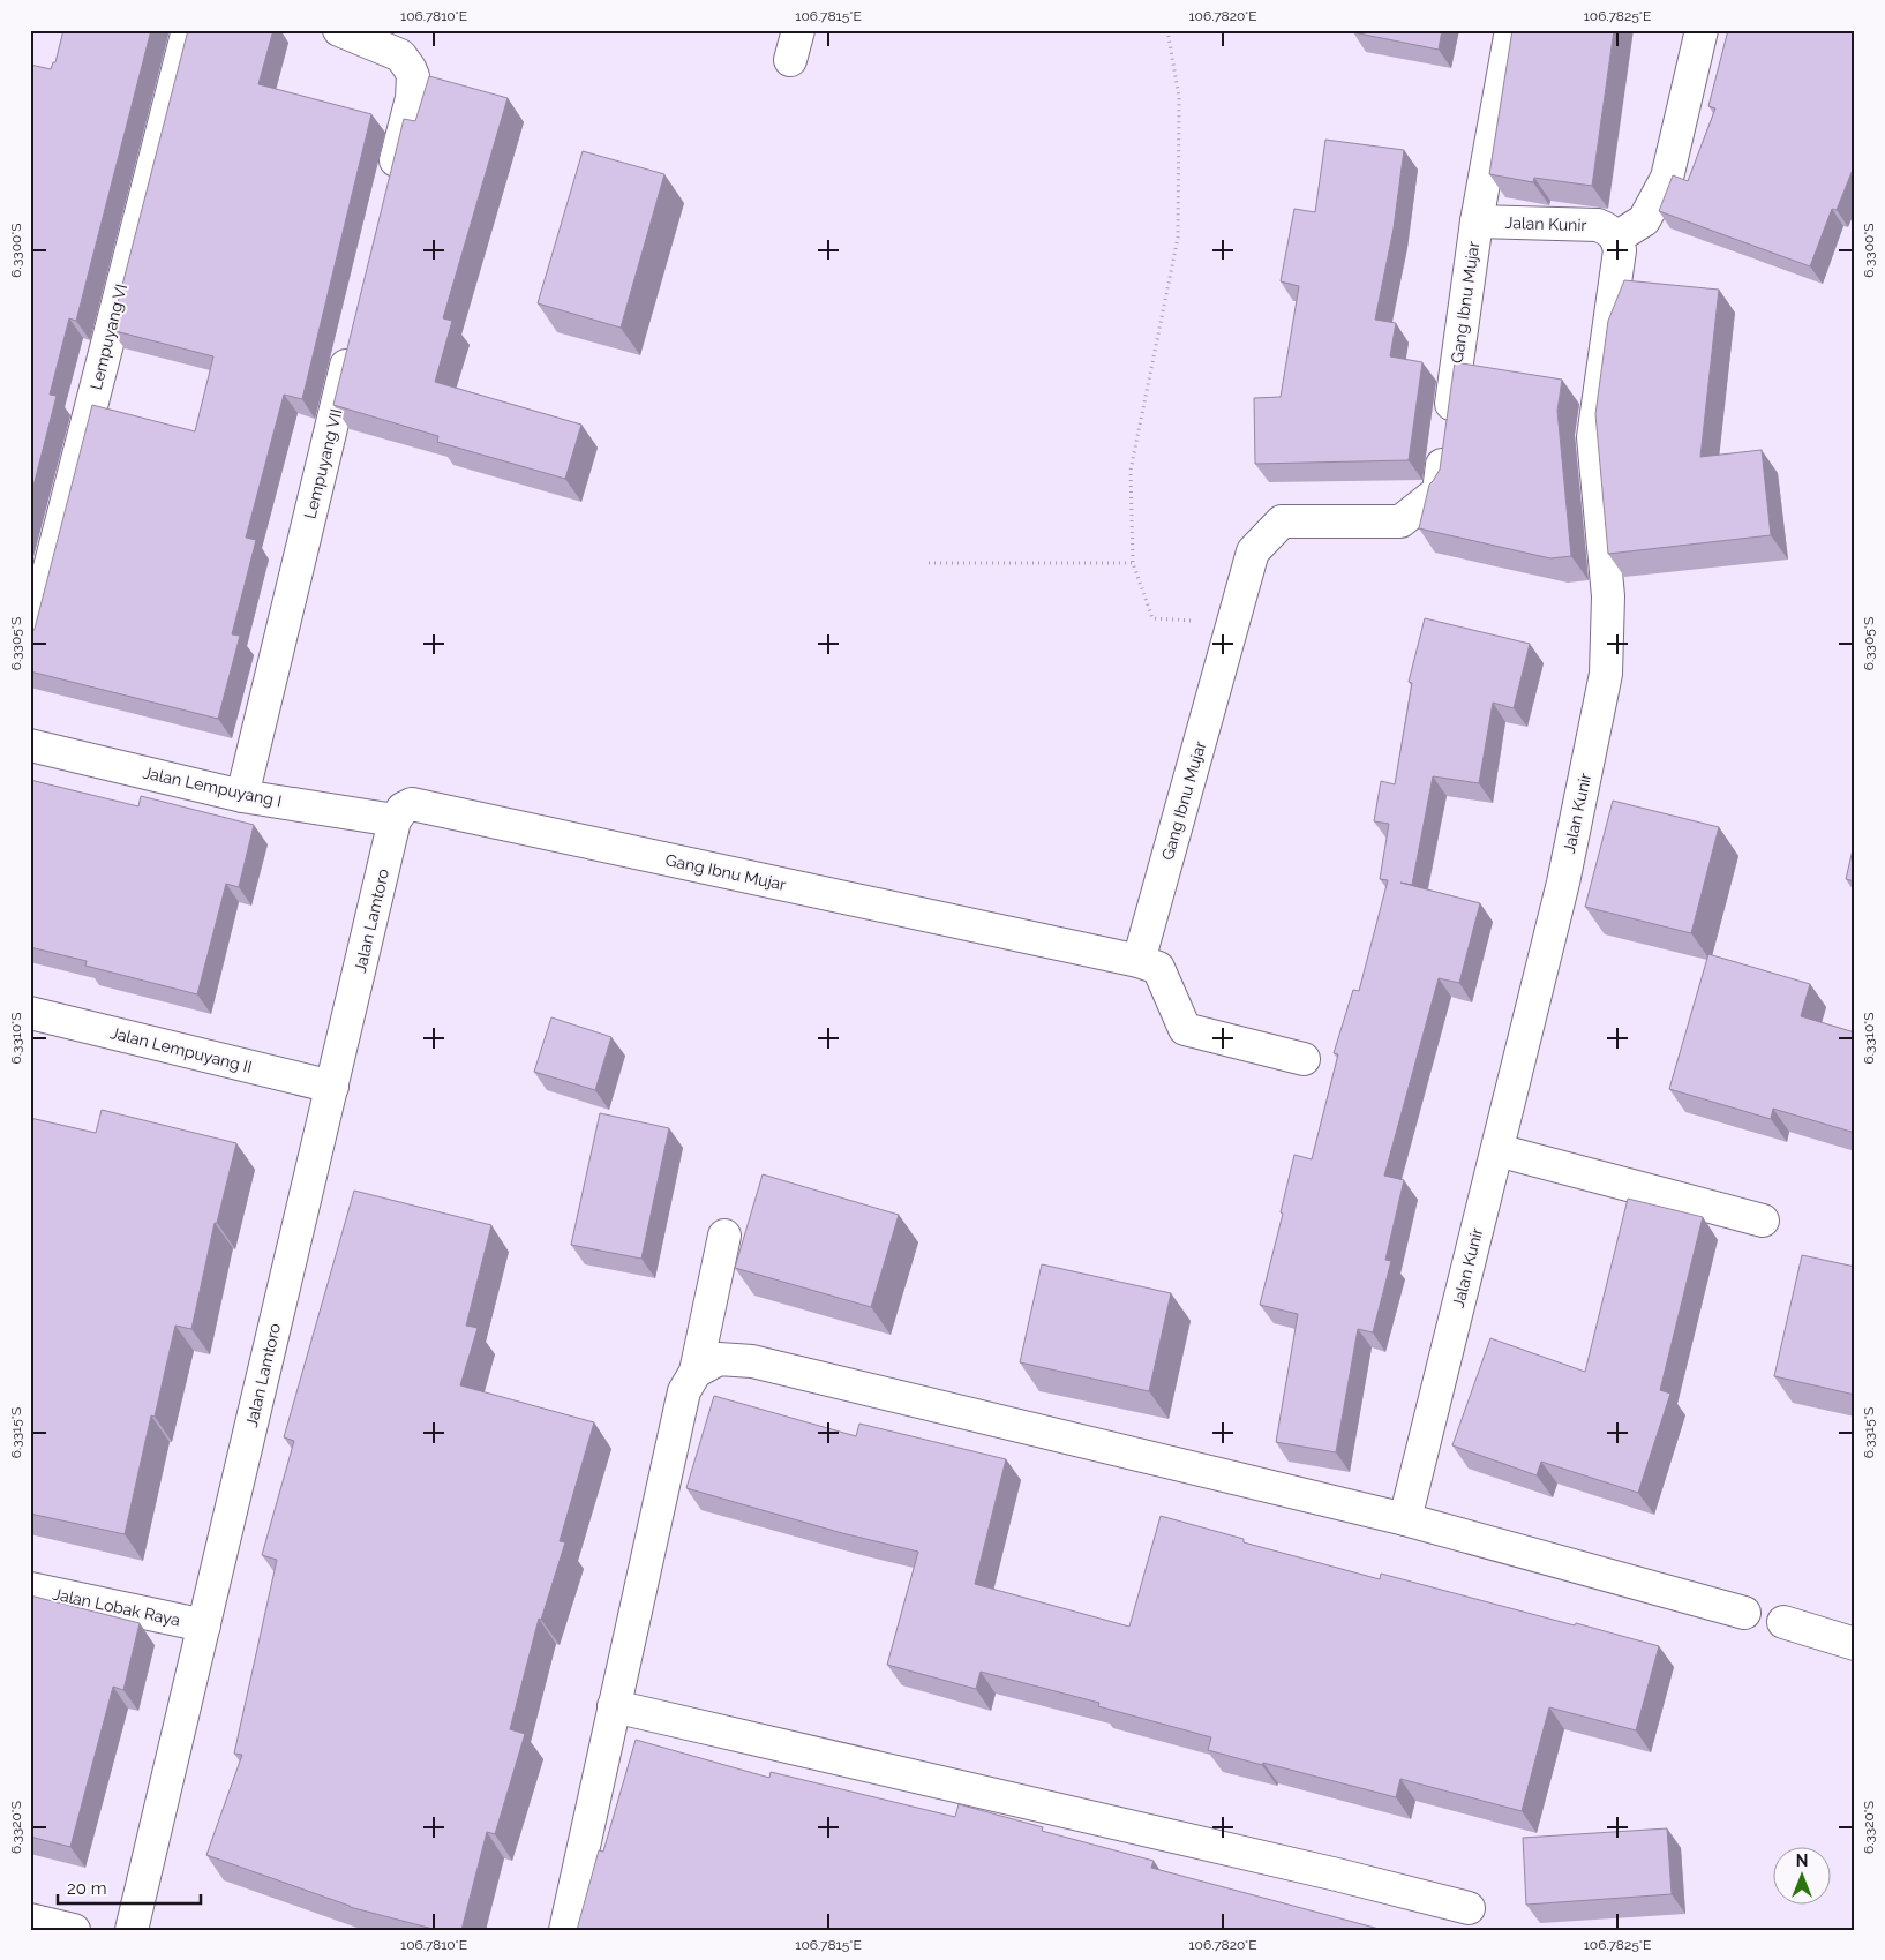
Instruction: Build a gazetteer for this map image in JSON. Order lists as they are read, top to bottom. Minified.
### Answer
{"streets":{"street":["Jalan Kunir","Gang Ibnu Mujar","Lempuyang VI","Lempuyang VII","Jalan Lempuyang I","Jalan Lamtoro","Jalan Lempuyang II","Jalan Lobak Raya"]},"crossings":[["Jalan Kunir","Gang Ibnu Mujar"],["Gang Ibnu Mujar","Jalan Lempuyang I"],["Gang Ibnu Mujar","Jalan Lamtoro"],["Lempuyang VII","Jalan Lempuyang I"],["Jalan Lempuyang I","Jalan Lamtoro"],["Jalan Lamtoro","Jalan Lempuyang II"],["Jalan Lamtoro","Jalan Lobak Raya"]],"scale_bar":"20 m","north":"top","coordinates":["106.7810°E","106.7815°E","106.7820°E","106.7825°E","6.3300°S","6.3305°S","6.3310°S","6.3315°S","6.3320°S"]}
